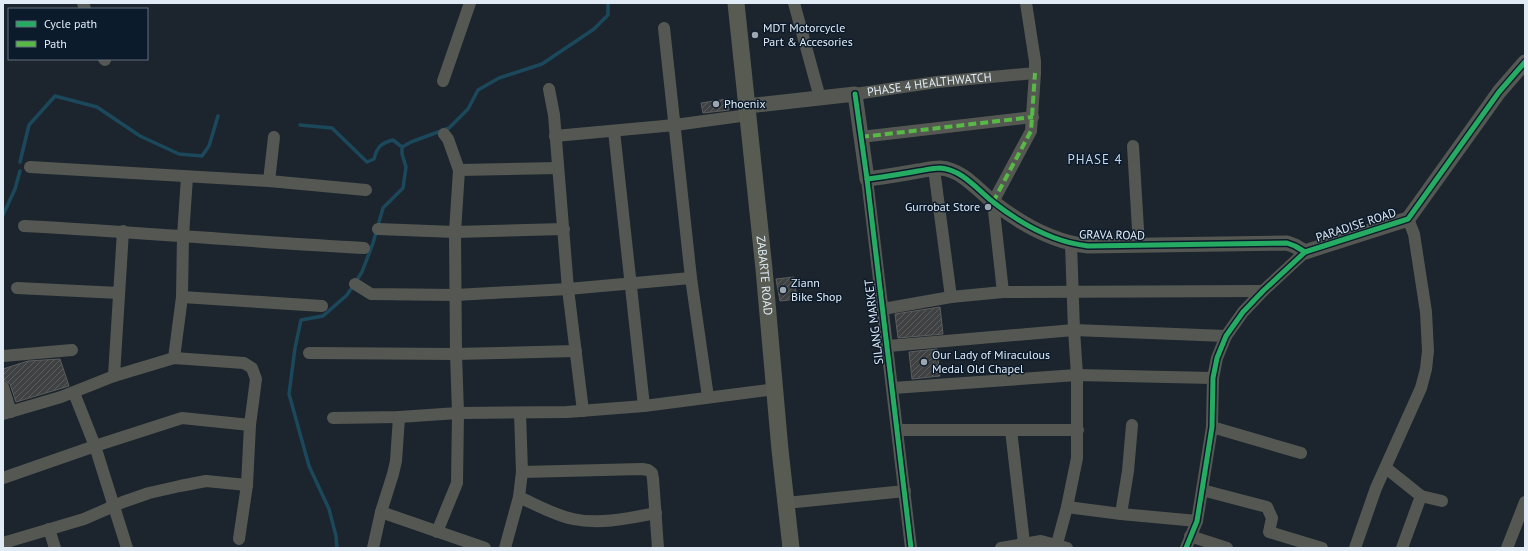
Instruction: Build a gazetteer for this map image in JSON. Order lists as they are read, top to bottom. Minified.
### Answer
{"streets":{"main road":["ZABARTE ROAD"],"street":["PHASE 4 HEALTHWATCH","PARADISE ROAD","GRAVA ROAD","SILANG MARKET"]},"crossings":[["PHASE 4 HEALTHWATCH","ZABARTE ROAD"],["PHASE 4 HEALTHWATCH","SILANG MARKET"],["PARADISE ROAD","GRAVA ROAD"],["GRAVA ROAD","SILANG MARKET"]],"districts":["PHASE 4"],"places":["MDT Motorcycle Part & Accesories","Phoenix","Gurrobat Store","Ziann Bike Shop","Our Lady of Miraculous Medal Old Chapel"],"legend":["Cycle path","Path"]}
